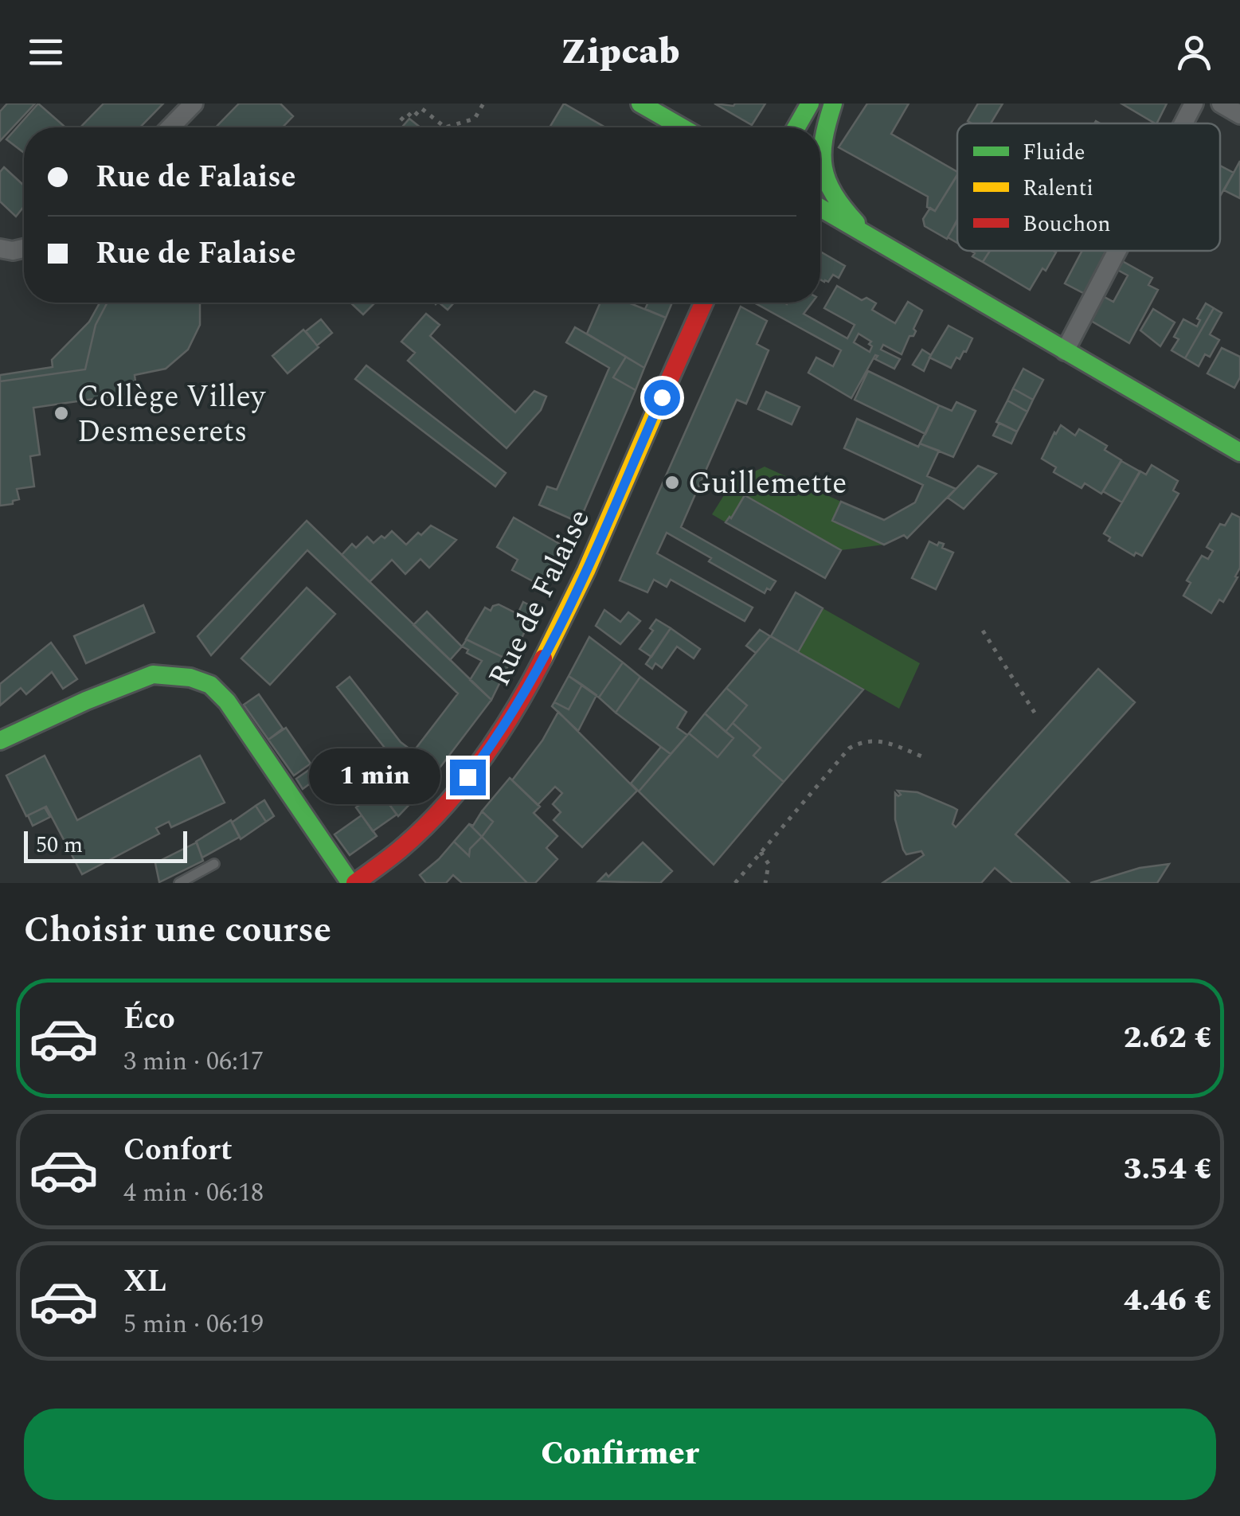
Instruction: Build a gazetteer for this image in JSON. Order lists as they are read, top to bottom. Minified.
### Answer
{"streets":{"main road":["Rue de Falaise"]},"places":["Collège Villey Desmeserets","Guillemette"],"legend":["Fluide","Ralenti","Bouchon"],"scale_bar":"50 m","page":{"header":"Zipcab","banner":["Rue de Falaise","Rue de Falaise"],"bubble":"1 min","scale":"50 m","heading":"Choisir une course","list":[{"name":"Éco","note":"3 min · 06:17","value":"2.62 €"},{"name":"Confort","note":"4 min · 06:18","value":"3.54 €"},{"name":"XL","note":"5 min · 06:19","value":"4.46 €"}],"buttons":"Confirmer"}}
